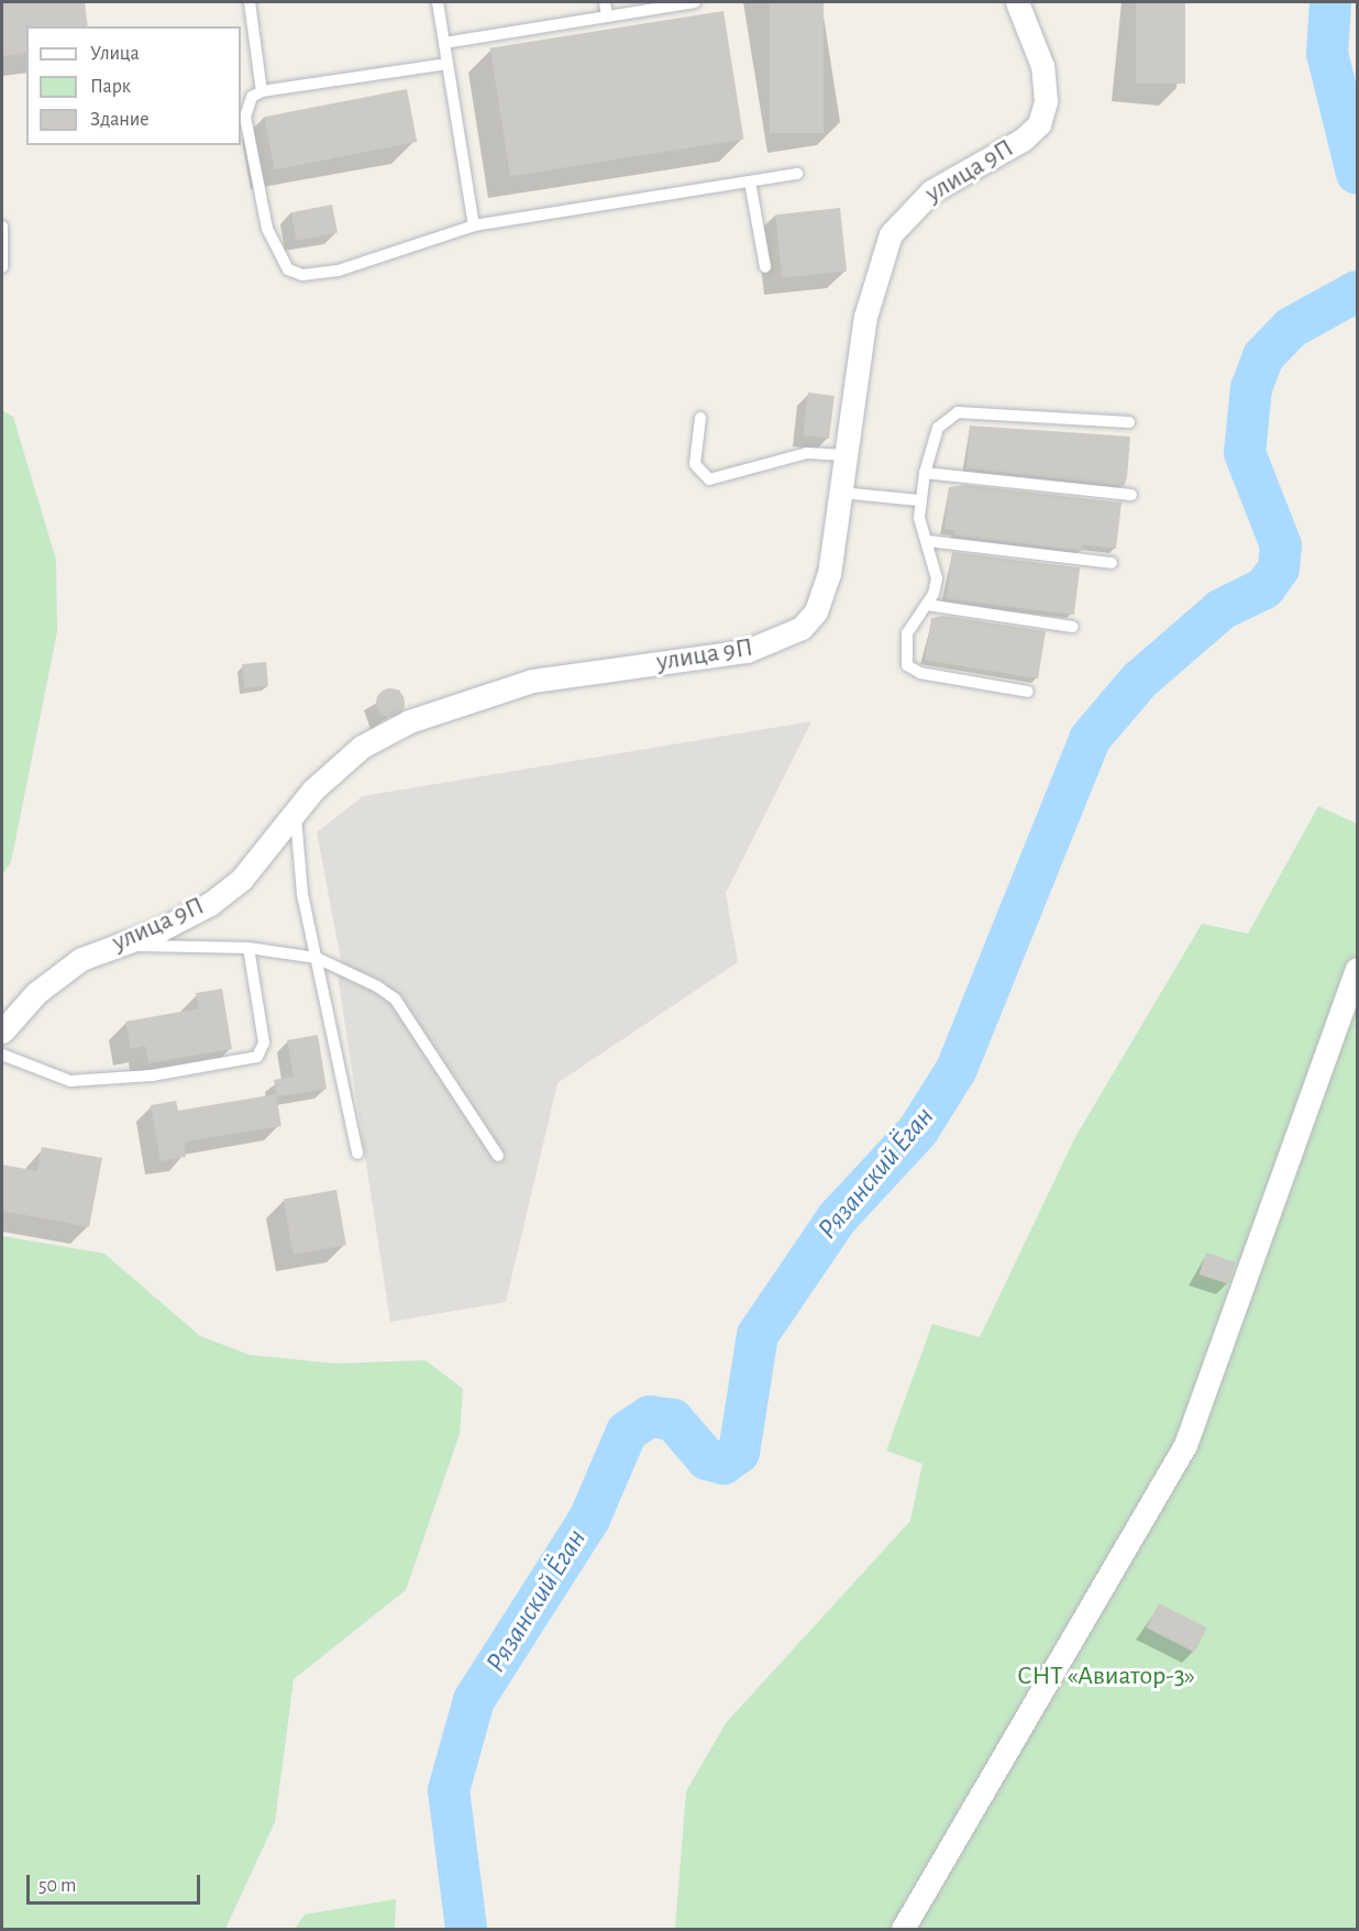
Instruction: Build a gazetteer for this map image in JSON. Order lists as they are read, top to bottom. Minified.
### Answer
{"streets":{"street":["улица 9П"]},"water":["Рязанский Ёган"],"parks":["СНТ «Авиатор-3»"],"legend":["Улица","Парк","Здание"],"scale_bar":"50 m"}
